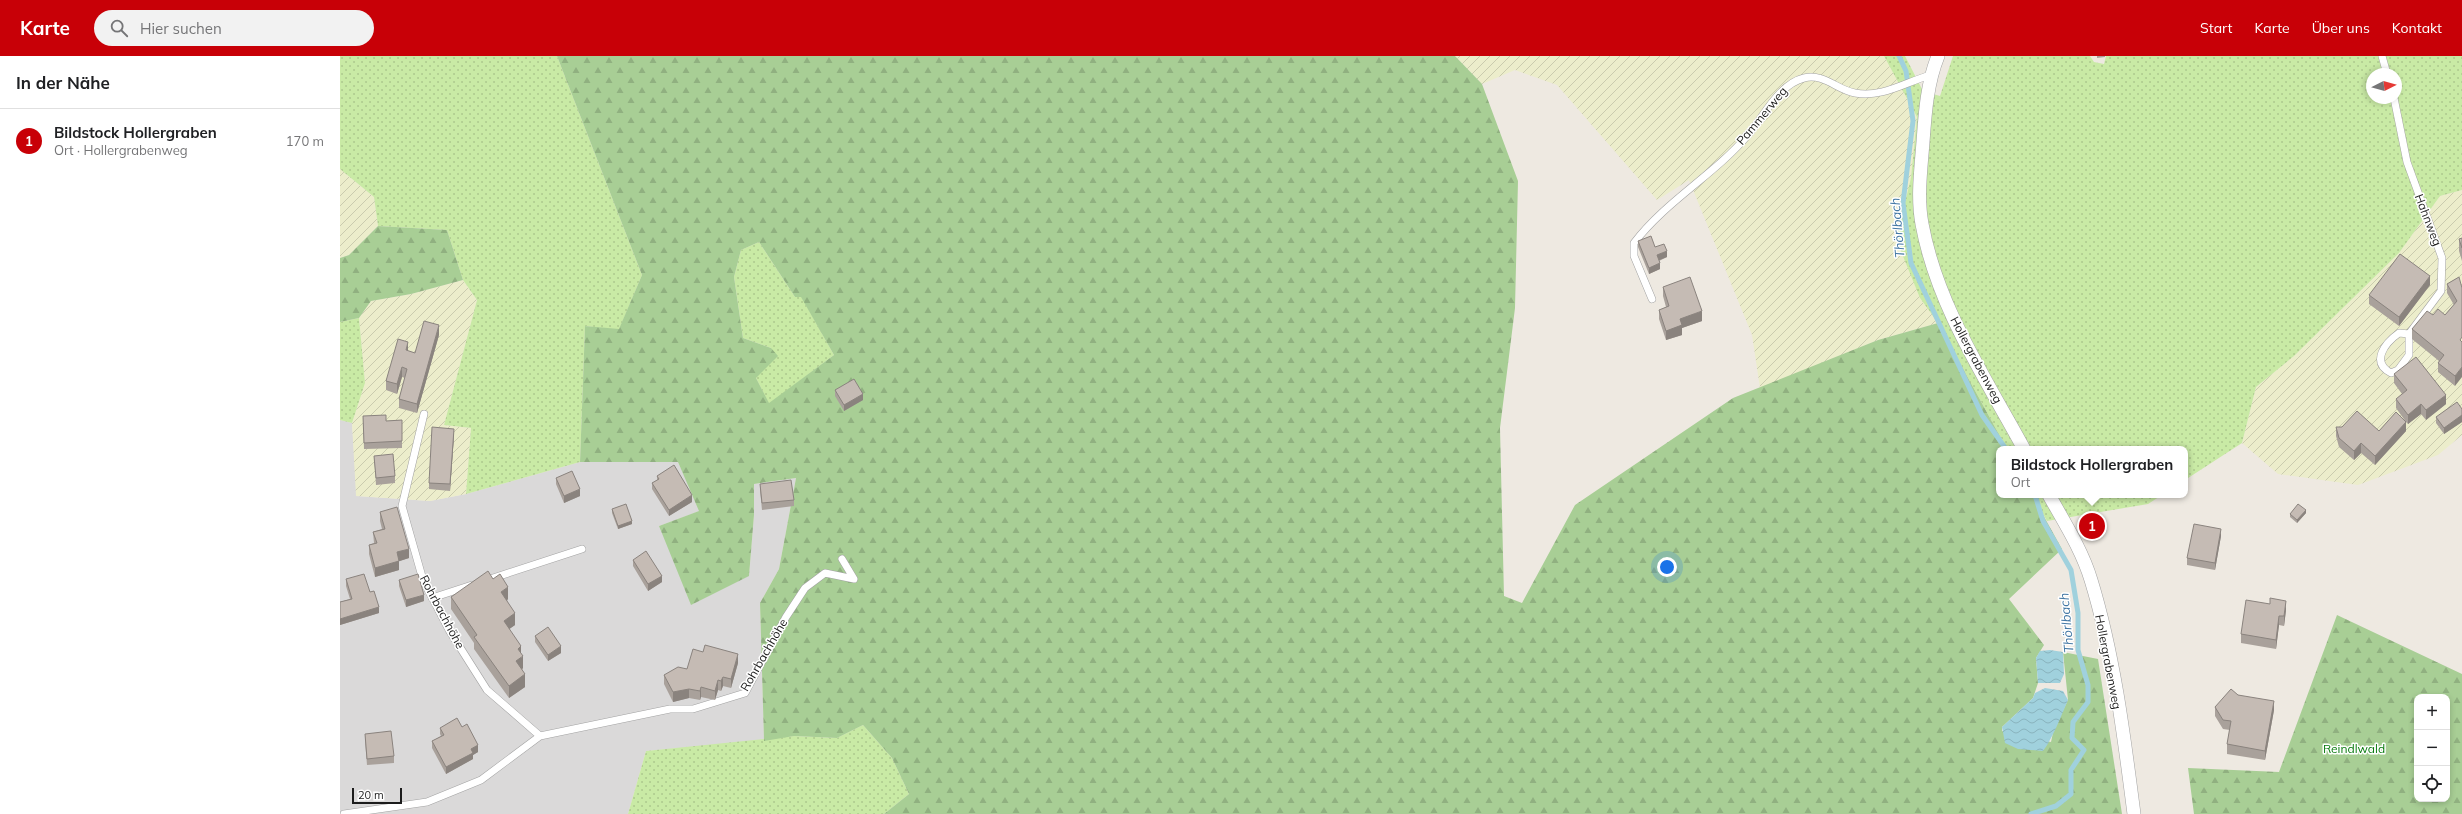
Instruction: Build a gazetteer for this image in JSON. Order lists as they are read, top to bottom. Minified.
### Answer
{"streets":{"street":["Hollergrabenweg"],"lane":["Pammerweg","Hahnweg","Rohrbachhöhe"]},"crossings":[["Pammerweg","Hollergrabenweg"]],"water":["Thörlbach"],"parks":["Reindlwald"],"scale_bar":"20 m","north":"right","page":{"header":"Karte","search":"Hier suchen","nav":["Start","Karte","Über uns","Kontakt"],"heading":"In der Nähe","list":[{"mark":"1","name":"Bildstock Hollergraben","note":"Ort · Hollergrabenweg","value":"170 m"}],"popup":["Bildstock Hollergraben","Ort"],"pins":"1","map_buttons":["+","−"],"scale":"20 m"}}
